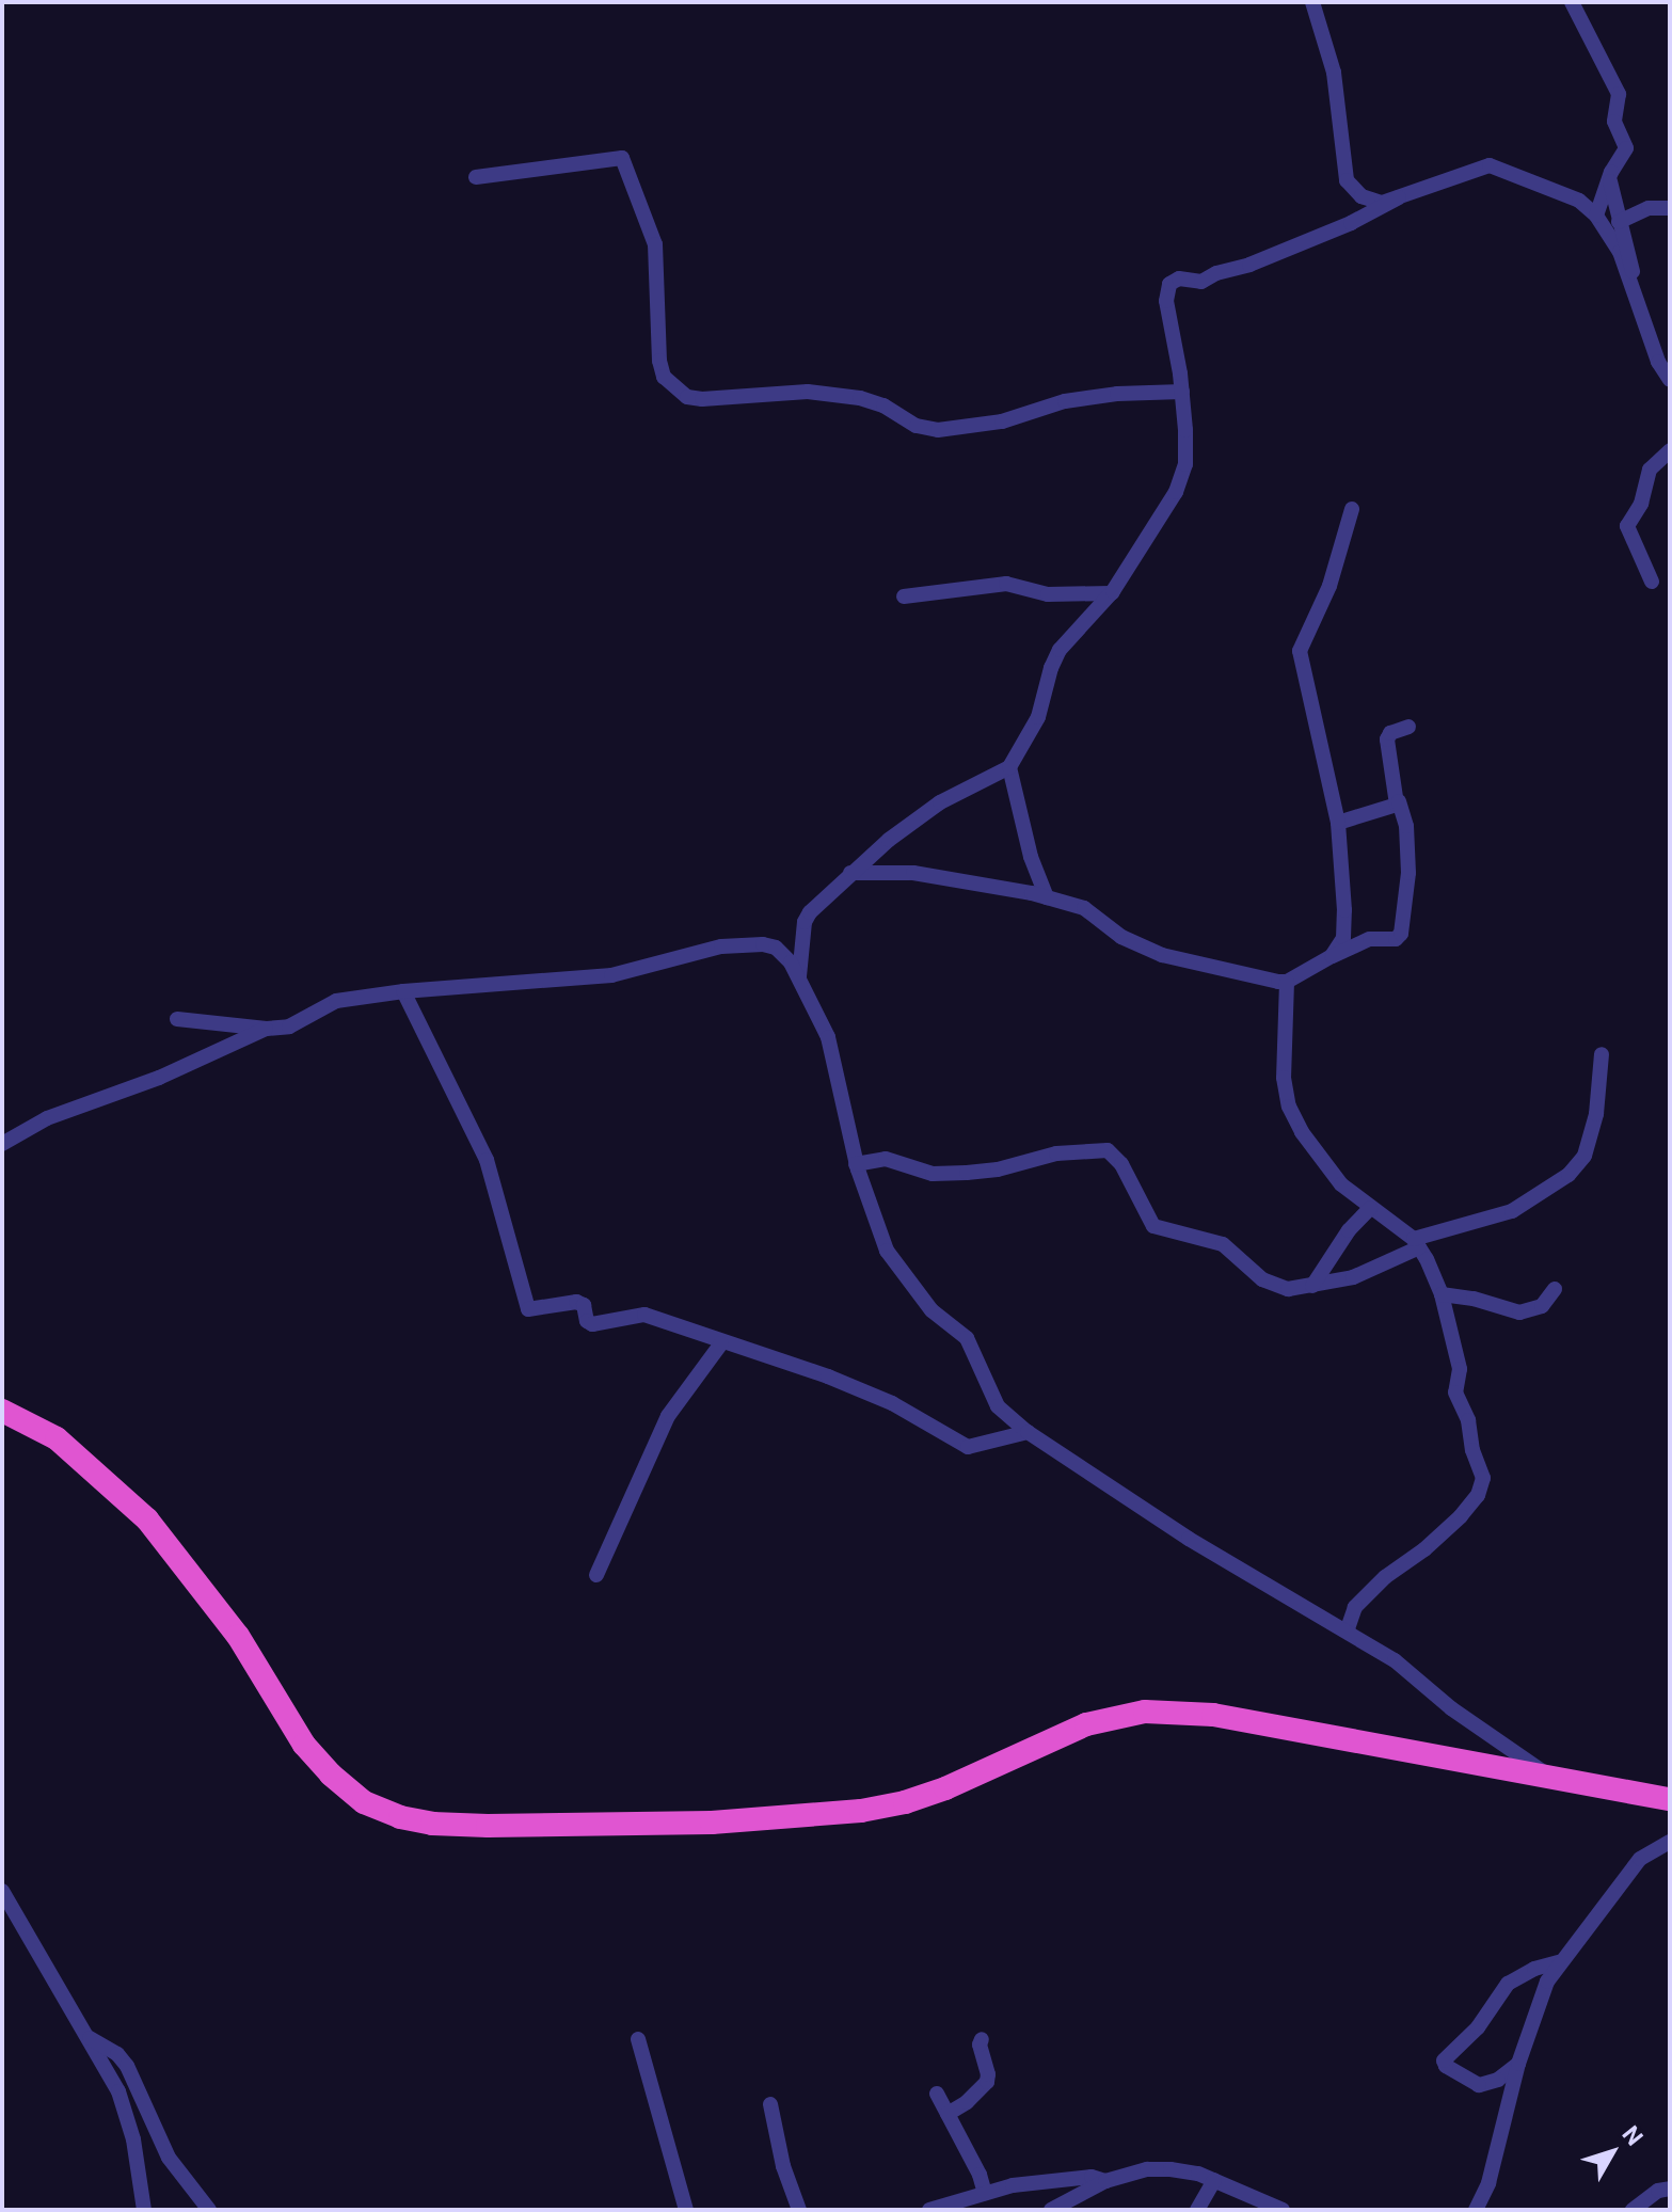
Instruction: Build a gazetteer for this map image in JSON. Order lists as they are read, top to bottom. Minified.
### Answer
{"north":"top right"}
